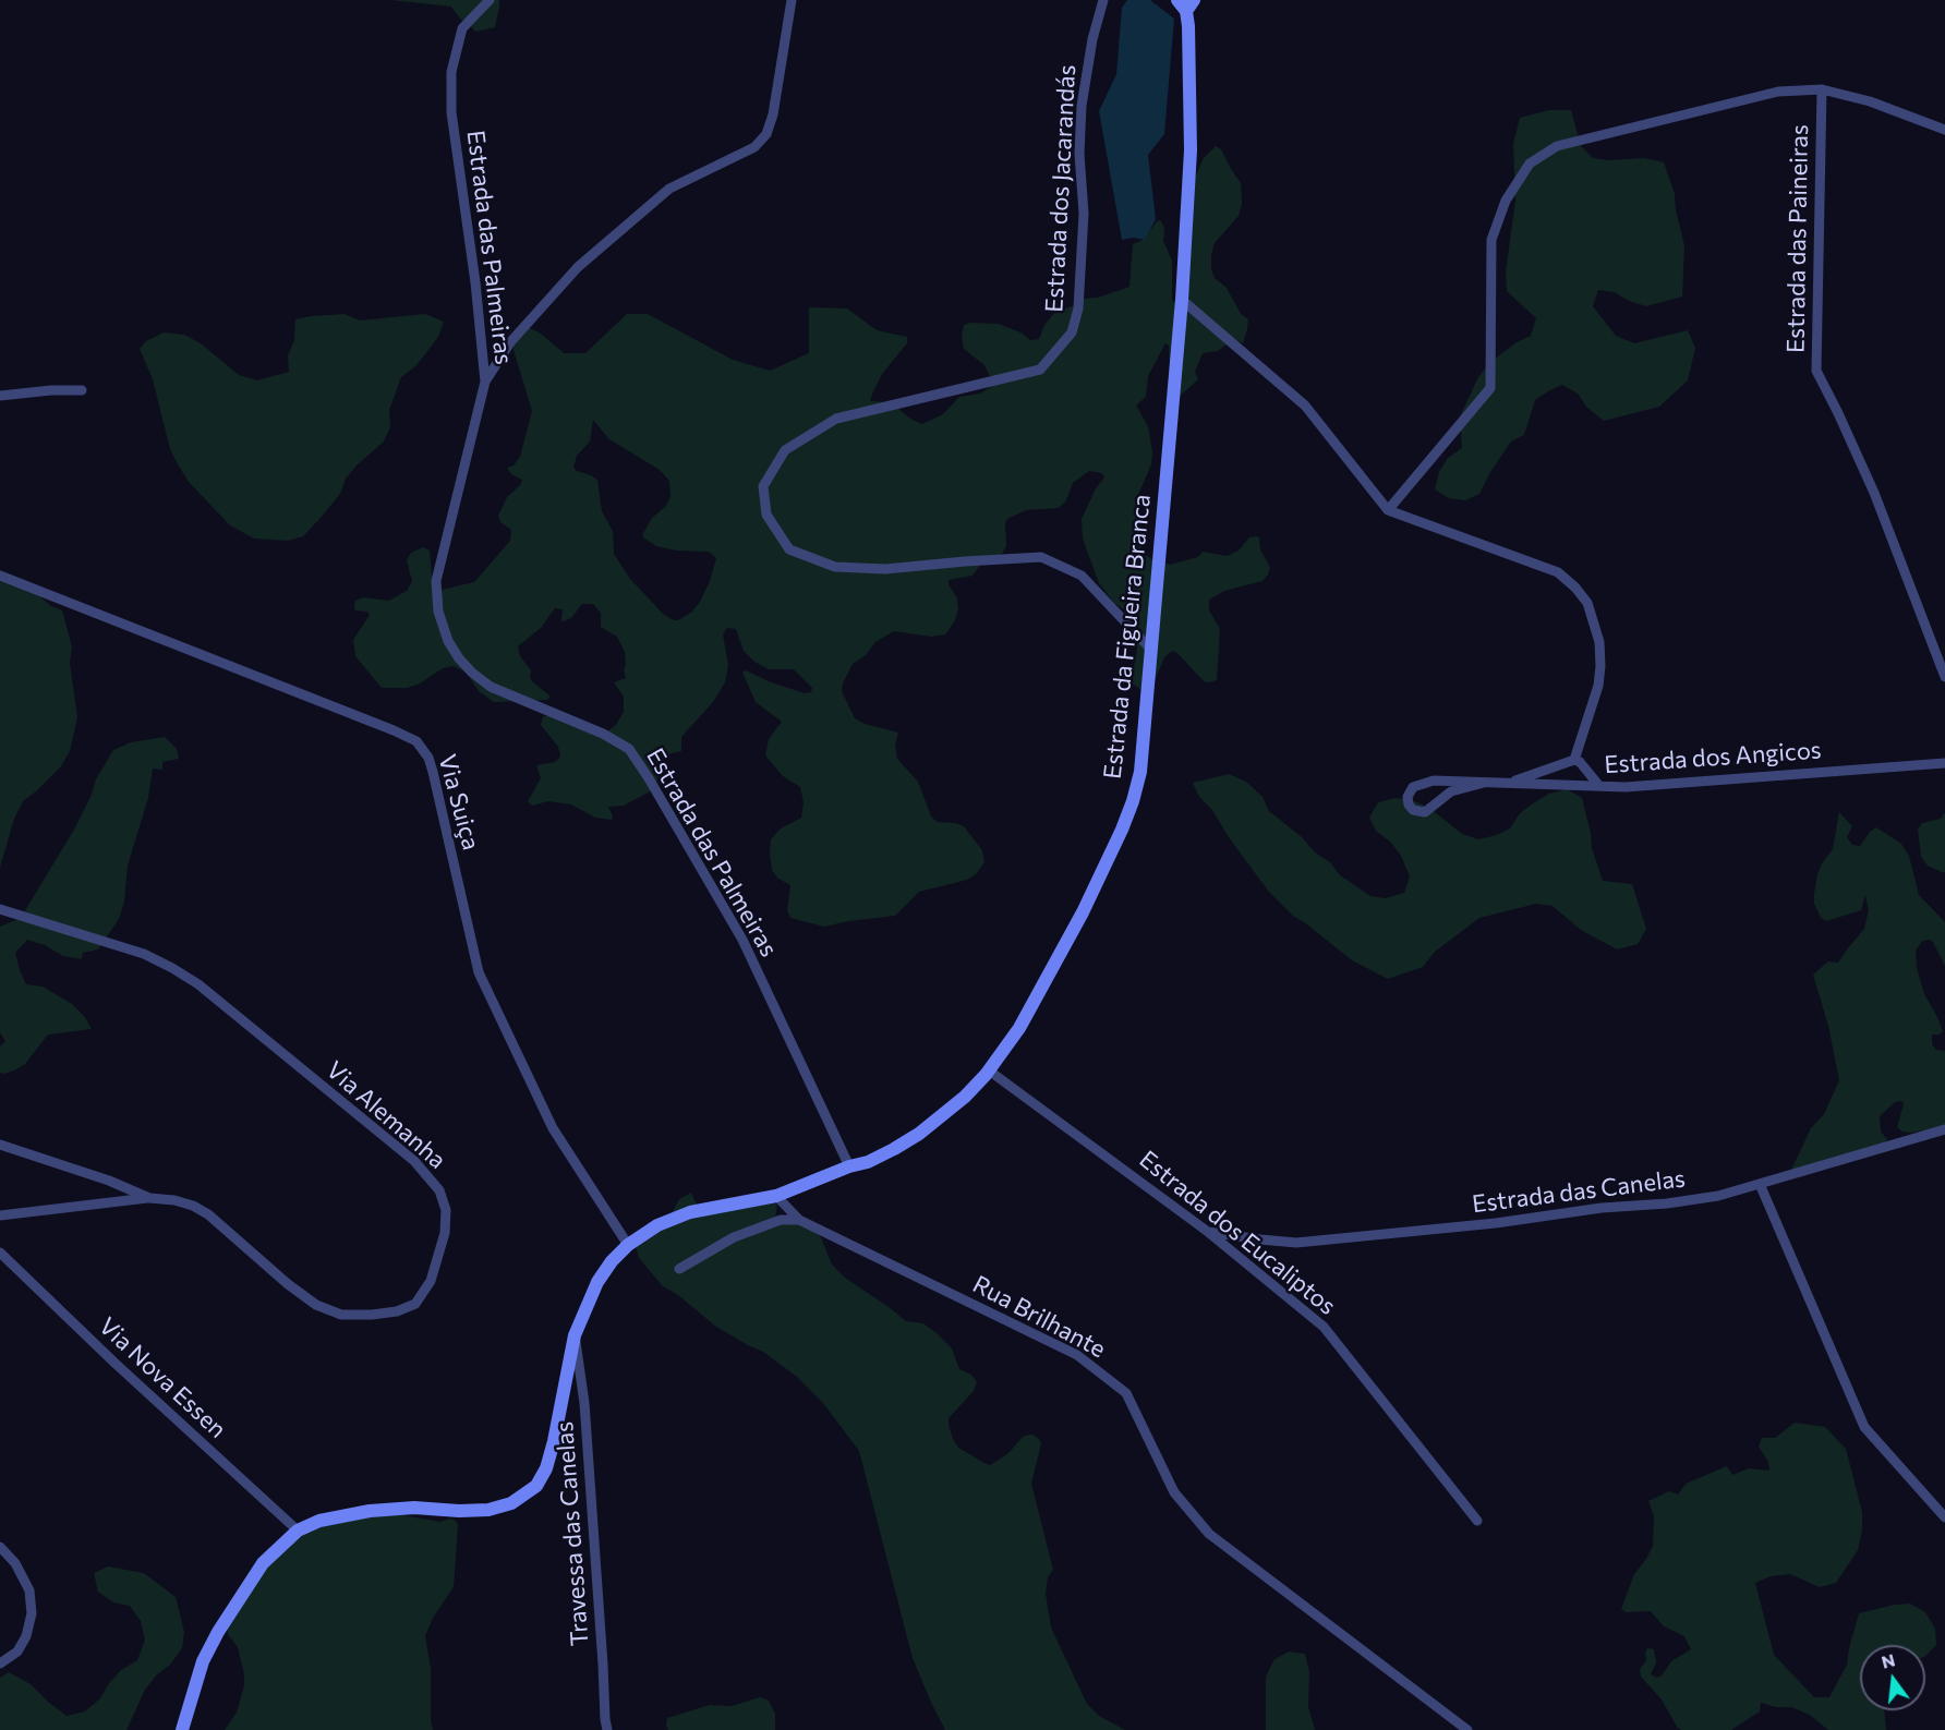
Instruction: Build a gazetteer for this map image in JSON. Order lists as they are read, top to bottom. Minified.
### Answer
{"streets":{"main road":["Estrada da Figueira Branca"],"street":["Estrada dos Jacarandás","Estrada das Paineiras","Estrada das Palmeiras","Estrada dos Angicos","Via Suiça","Via Alemanha","Estrada das Canelas","Estrada dos Eucaliptos","Rua Brilhante","Via Nova Essen","Travessa das Canelas"]},"crossings":[["Estrada dos Jacarandás","Estrada da Figueira Branca"],["Estrada das Palmeiras","Estrada da Figueira Branca"],["Estrada da Figueira Branca","Via Suiça"],["Estrada da Figueira Branca","Estrada dos Eucaliptos"],["Estrada da Figueira Branca","Rua Brilhante"],["Estrada da Figueira Branca","Via Nova Essen"],["Estrada da Figueira Branca","Travessa das Canelas"],["Estrada das Canelas","Estrada dos Eucaliptos"]],"north":"top"}
